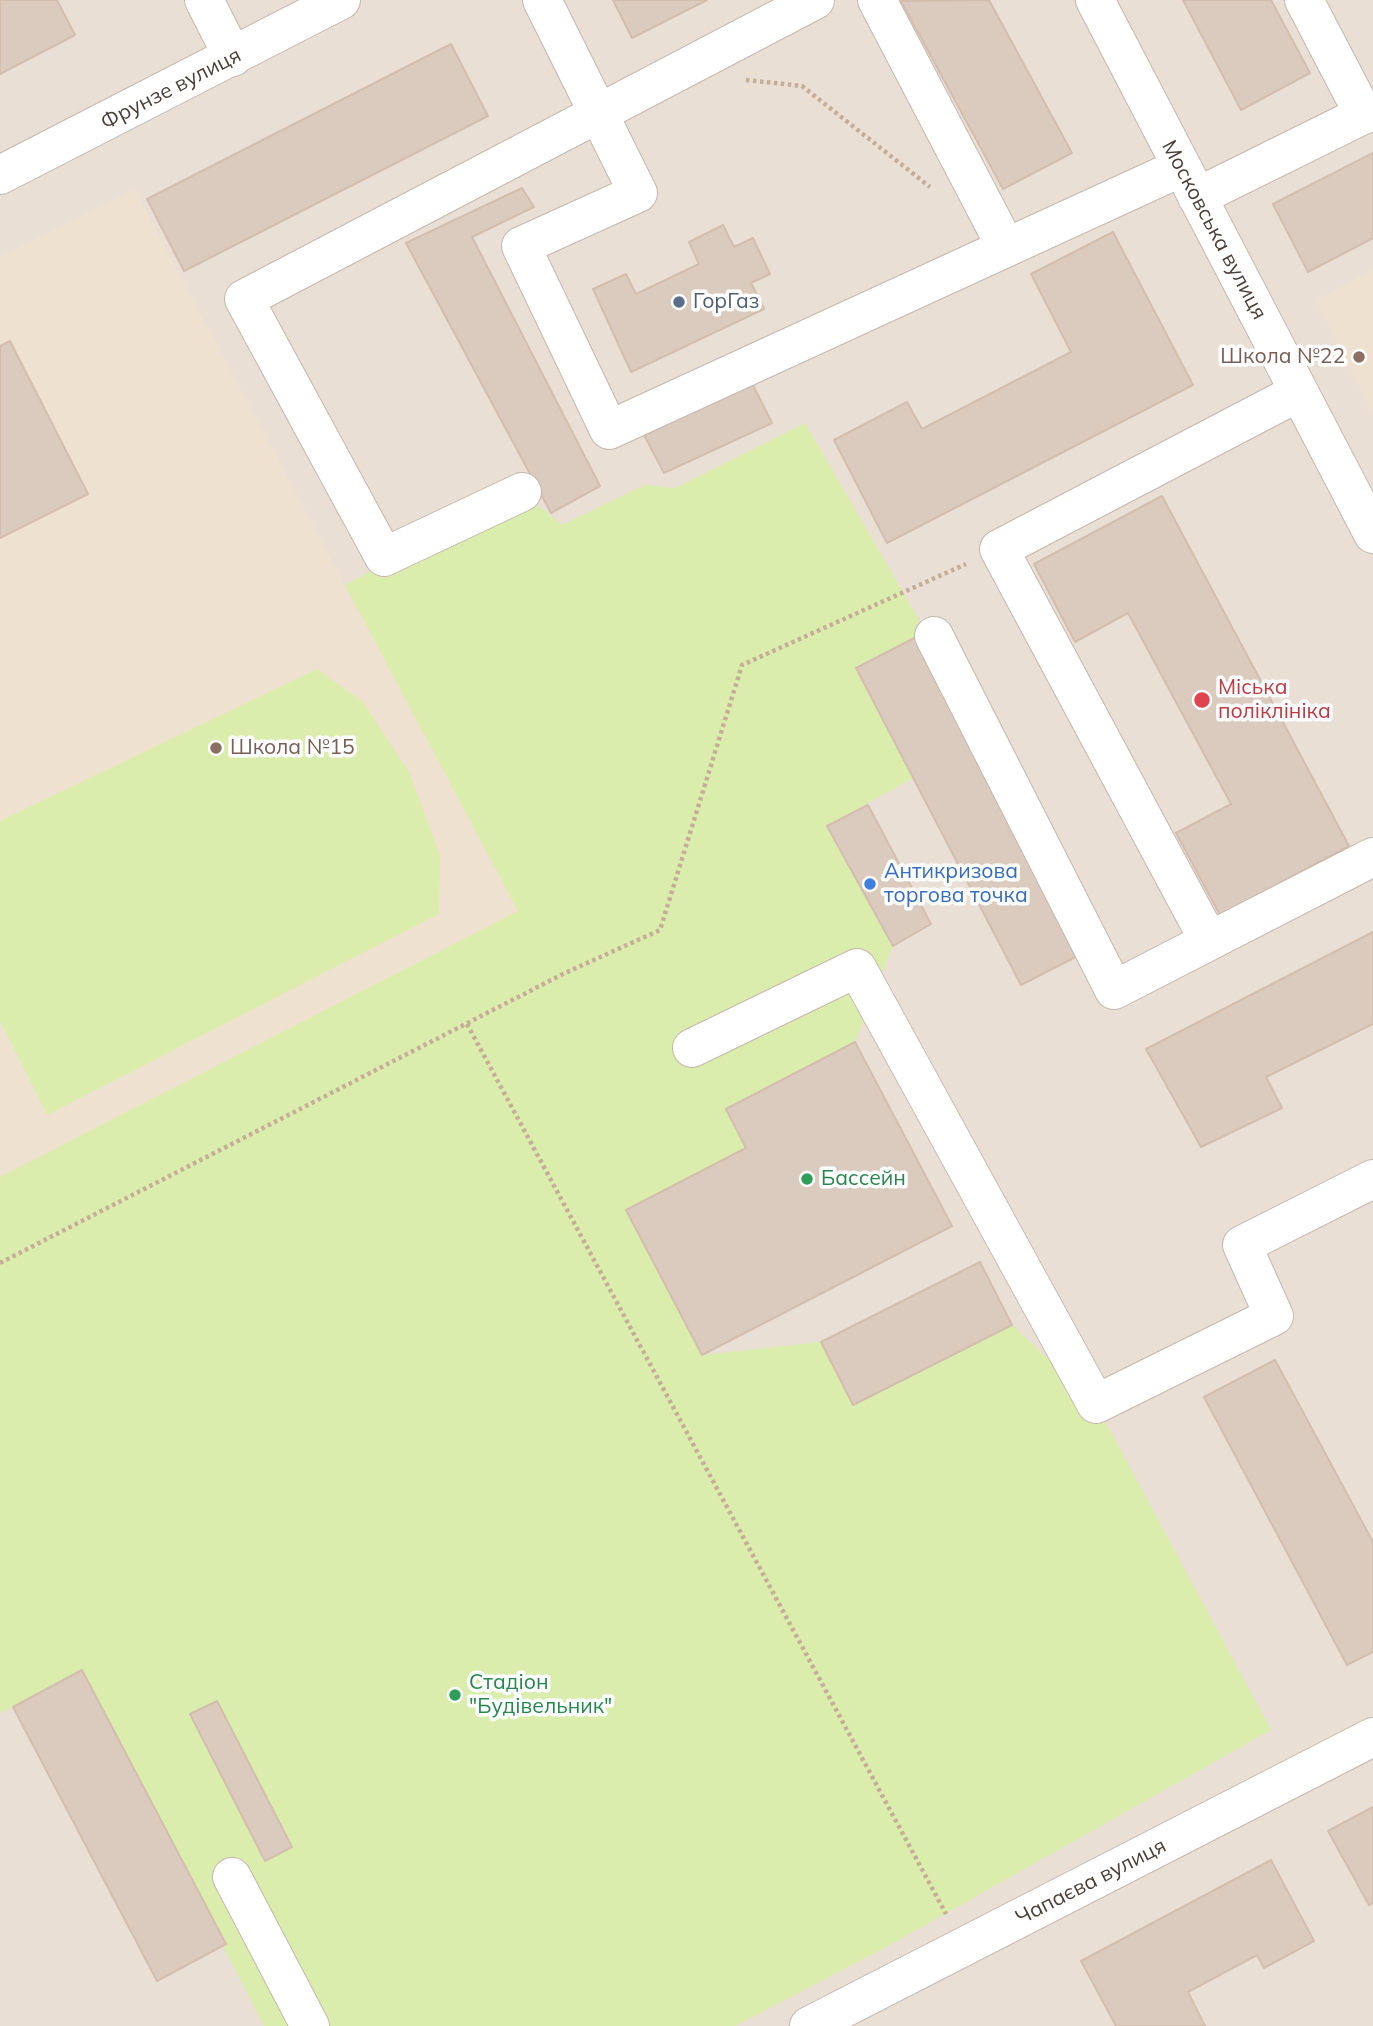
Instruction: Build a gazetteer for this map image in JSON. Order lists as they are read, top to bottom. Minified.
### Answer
{"streets":{"street":["Фрунзе вулиця","Московська вулиця","Чапаєва вулиця"]},"places":["ГорГаз","Школа №22","Міська поліклініка","Школа №15","Антикризова торгова точка","Бассейн","Стадіон \"Будівельник\""]}
